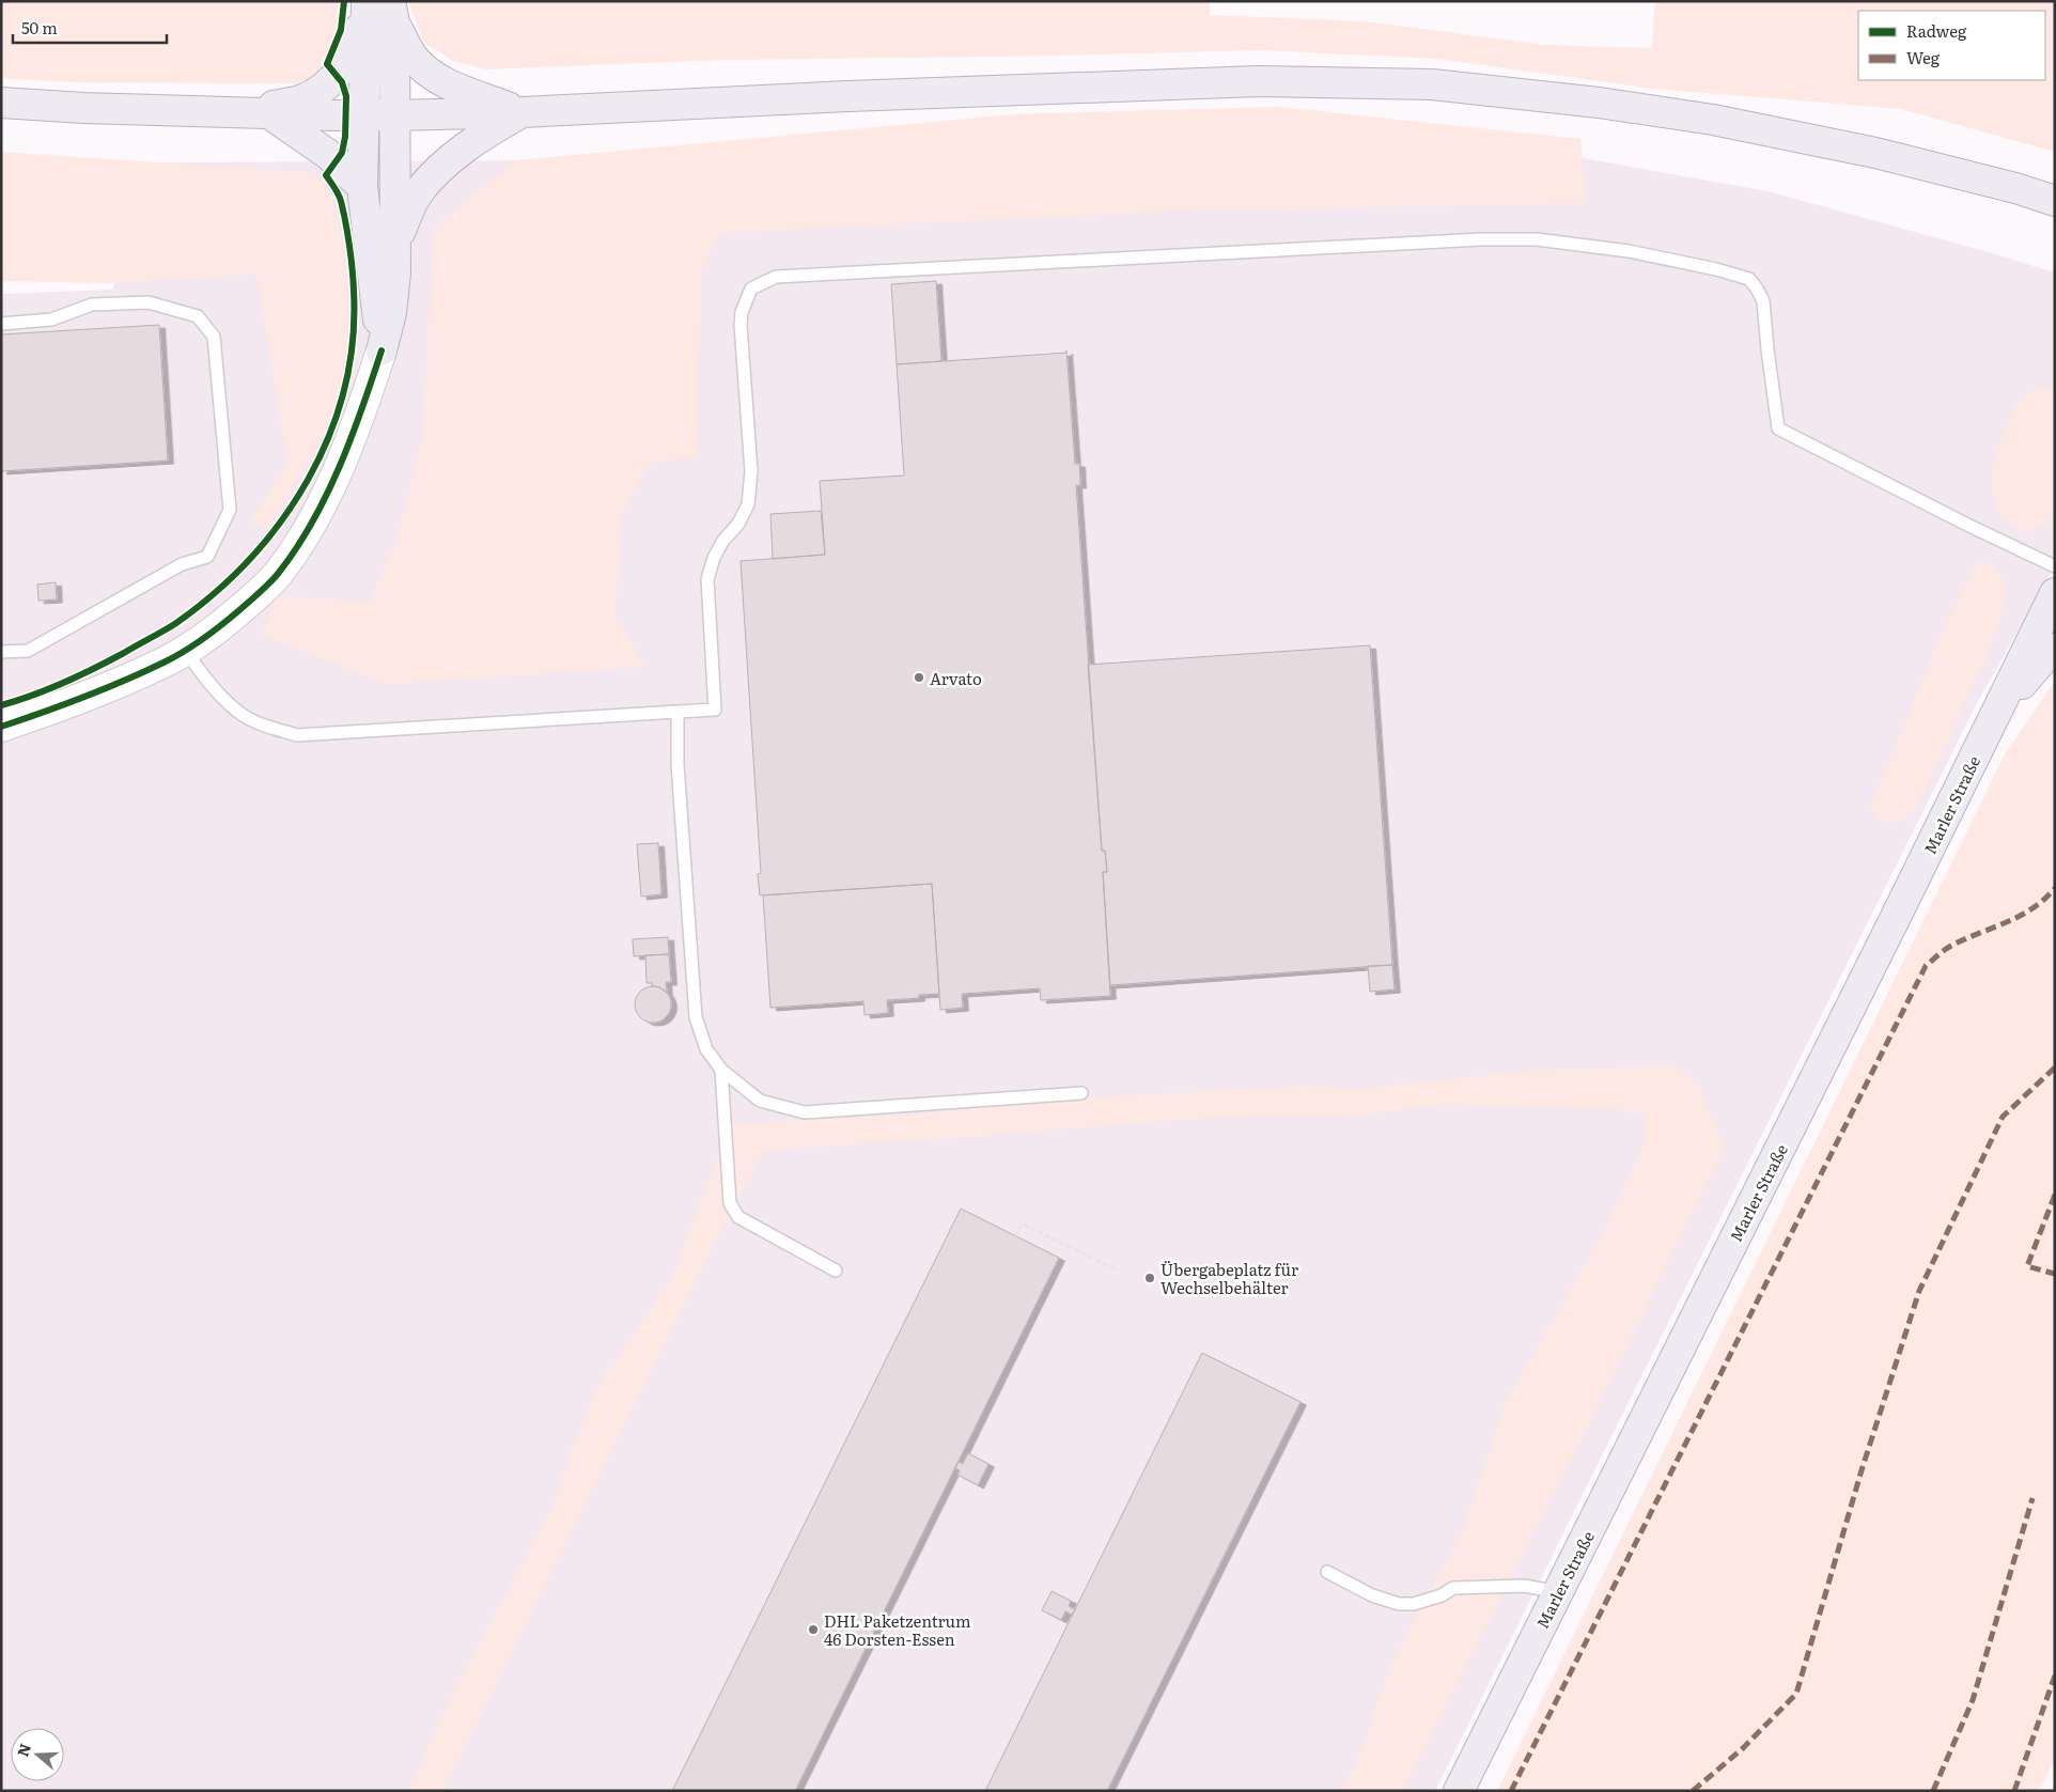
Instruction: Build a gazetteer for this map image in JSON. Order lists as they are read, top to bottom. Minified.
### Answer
{"streets":{"main road":["Marler Straße"]},"places":["Arvato","Übergabeplatz für Wechselbehälter","DHL Paketzentrum 46 Dorsten-Essen"],"legend":["Radweg","Weg"],"scale_bar":"50 m","north":"left"}
